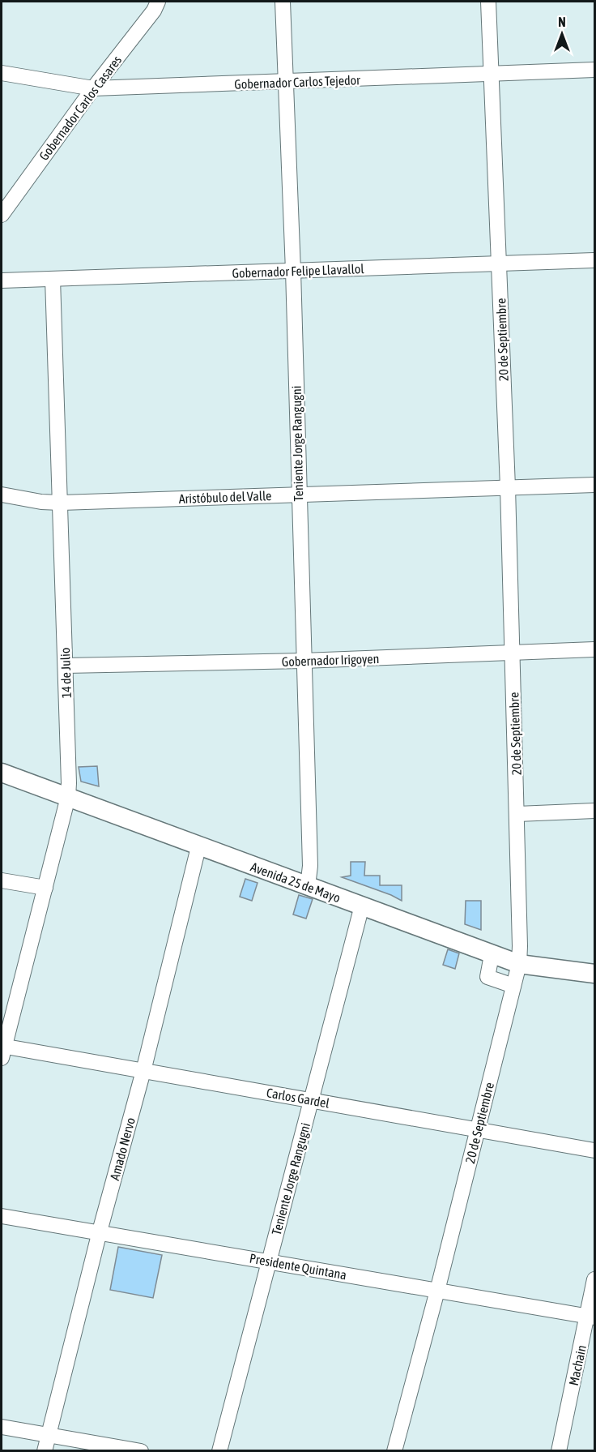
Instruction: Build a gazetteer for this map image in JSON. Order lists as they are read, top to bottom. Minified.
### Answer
{"streets":{"main road":["Avenida 25 de Mayo"],"street":["Gobernador Carlos Tejedor","Gobernador Carlos Casares","Gobernador Felipe Llavallol","20 de Septiembre","Teniente Jorge Rangugni","Aristóbulo del Valle","Gobernador Irigoyen","14 de Julio","Carlos Gardel","Amado Nervo","Presidente Quintana","Machain"]},"crossings":[["Gobernador Carlos Tejedor","Gobernador Carlos Casares"],["Gobernador Carlos Tejedor","20 de Septiembre"],["Gobernador Carlos Tejedor","Teniente Jorge Rangugni"],["Gobernador Felipe Llavallol","20 de Septiembre"],["Gobernador Felipe Llavallol","Teniente Jorge Rangugni"],["Gobernador Felipe Llavallol","14 de Julio"],["20 de Septiembre","Aristóbulo del Valle"],["20 de Septiembre","Gobernador Irigoyen"],["20 de Septiembre","Avenida 25 de Mayo"],["20 de Septiembre","Carlos Gardel"],["20 de Septiembre","Presidente Quintana"],["Teniente Jorge Rangugni","Aristóbulo del Valle"],["Teniente Jorge Rangugni","Gobernador Irigoyen"],["Teniente Jorge Rangugni","Avenida 25 de Mayo"],["Teniente Jorge Rangugni","Carlos Gardel"],["Teniente Jorge Rangugni","Presidente Quintana"],["Aristóbulo del Valle","14 de Julio"],["Gobernador Irigoyen","14 de Julio"],["14 de Julio","Avenida 25 de Mayo"],["14 de Julio","Carlos Gardel"],["Avenida 25 de Mayo","Amado Nervo"],["Carlos Gardel","Amado Nervo"],["Amado Nervo","Presidente Quintana"],["Presidente Quintana","Machain"]],"north":"top"}
